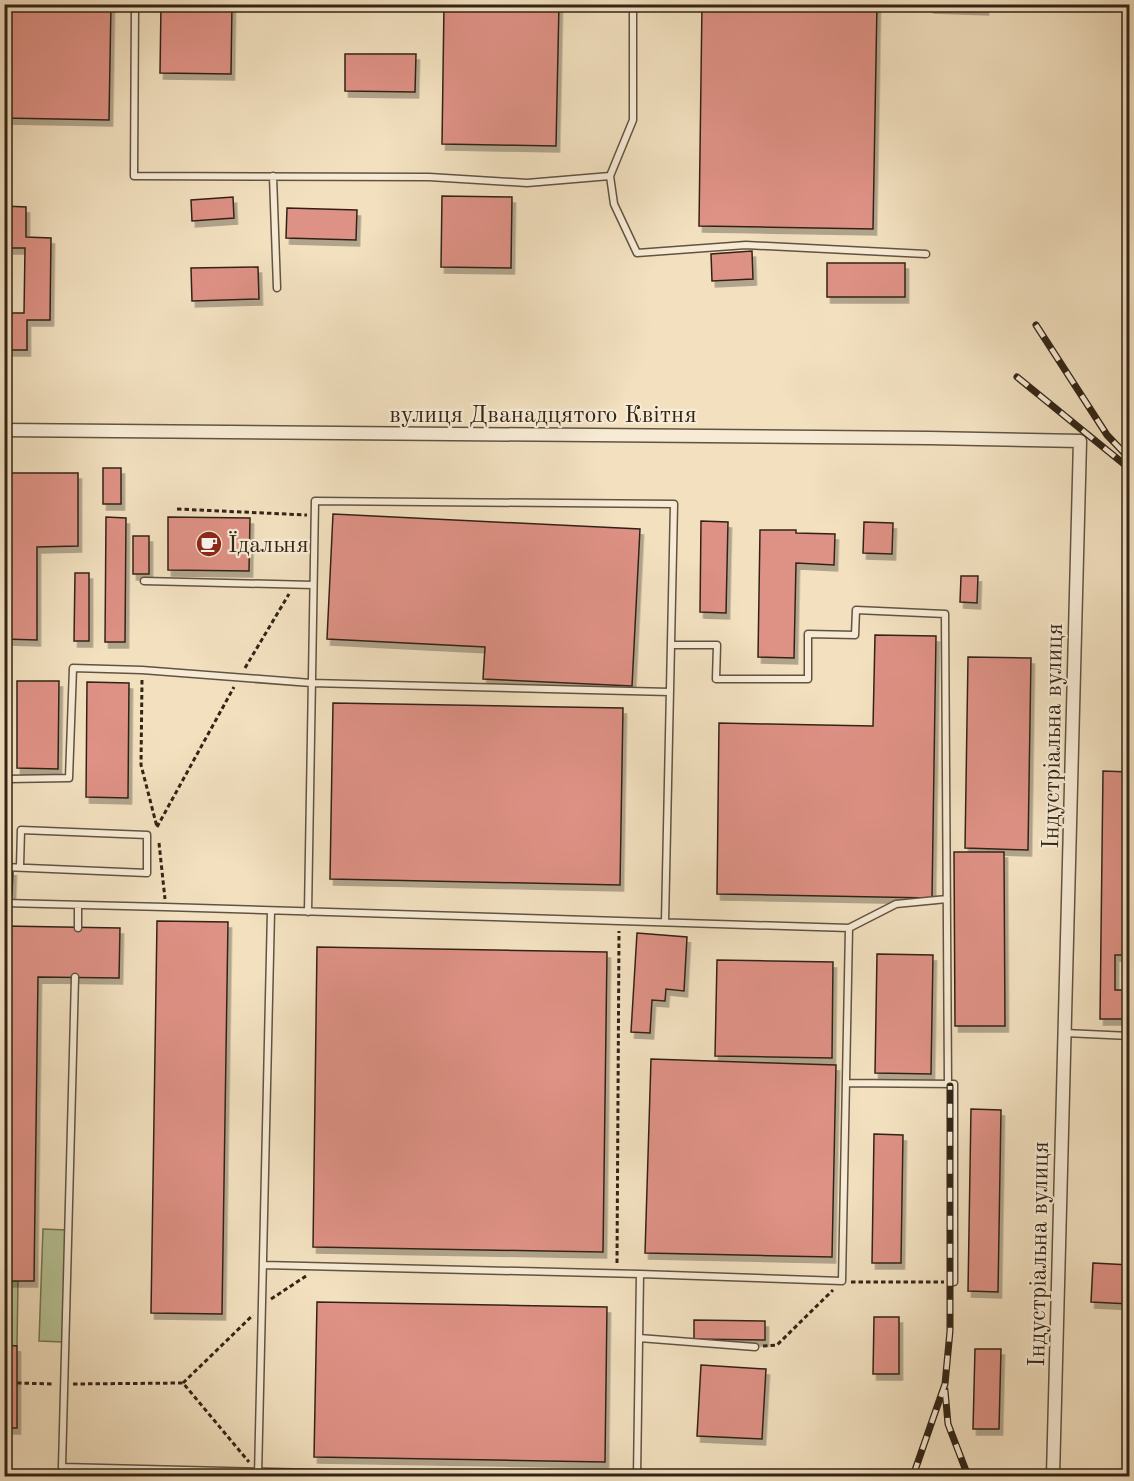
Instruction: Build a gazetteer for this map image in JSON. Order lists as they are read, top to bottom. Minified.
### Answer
{"streets":{"street":["вулиця Дванадцятого Квітня","Індустріальна вулиця"]},"crossings":[["вулиця Дванадцятого Квітня","Індустріальна вулиця"]],"places":{"cafe":["Їдальня"]}}
